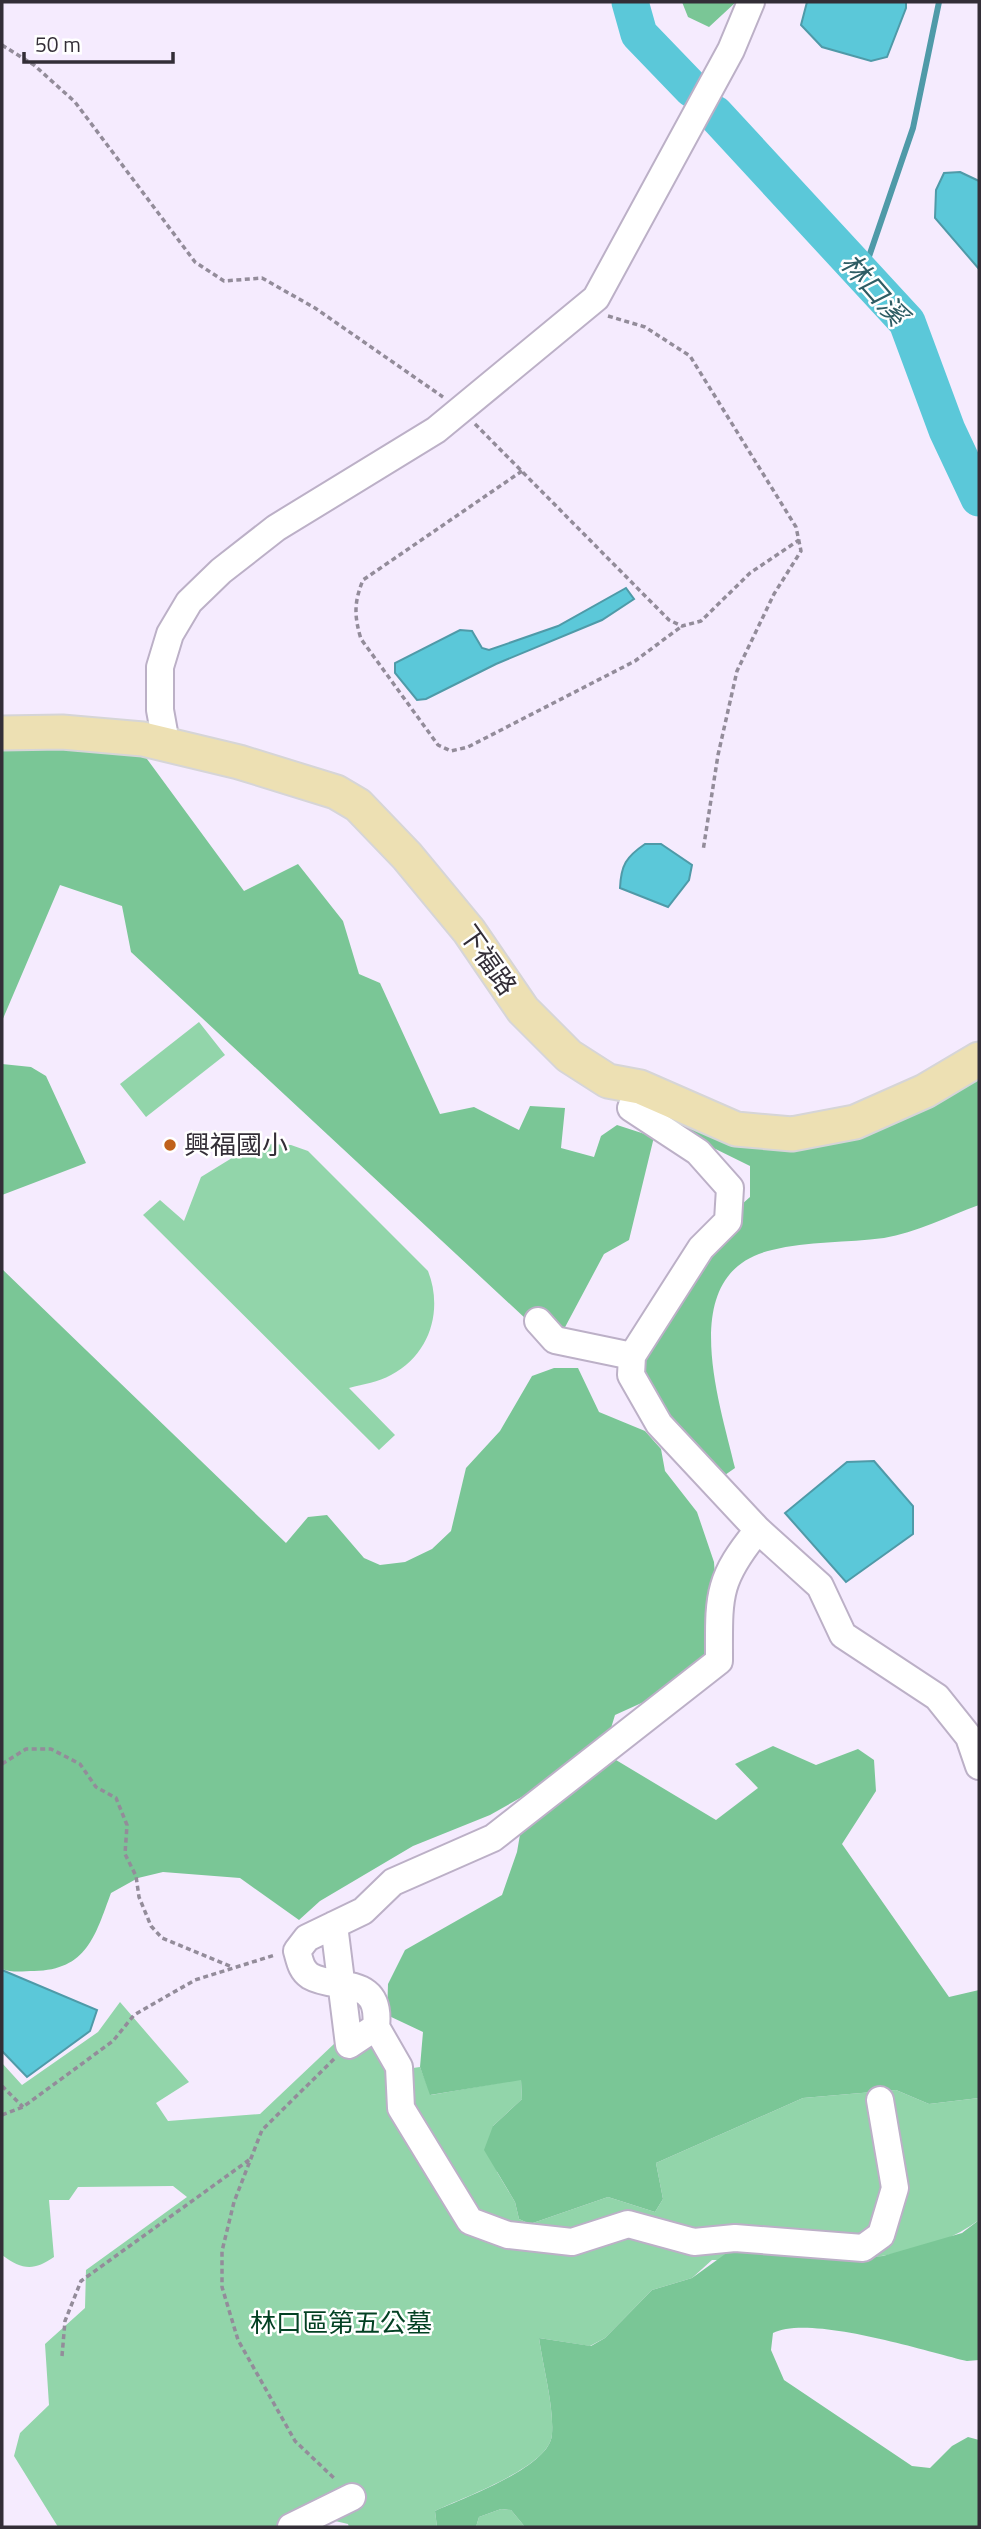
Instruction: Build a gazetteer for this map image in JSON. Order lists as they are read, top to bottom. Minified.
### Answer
{"streets":{"main road":["下福路"]},"water":["林口溪"],"parks":["林口區第五公墓"],"places":["興福國小"],"scale_bar":"50 m"}
